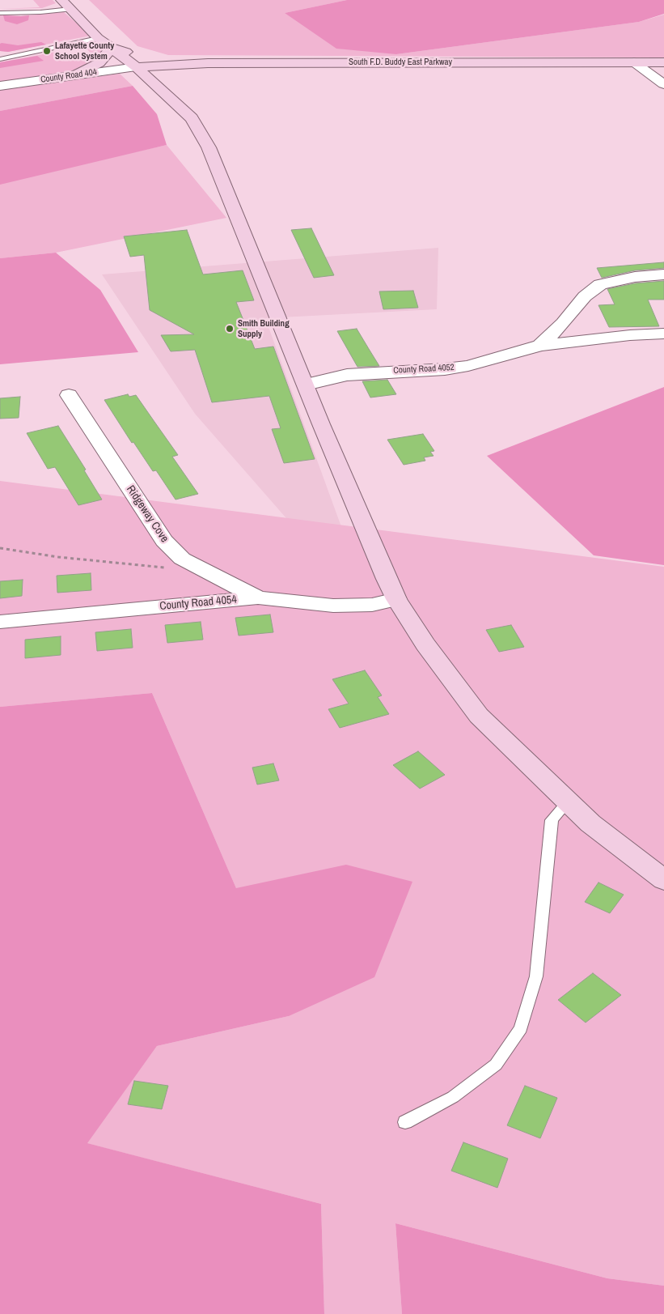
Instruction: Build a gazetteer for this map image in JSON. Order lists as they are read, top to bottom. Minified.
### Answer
{"streets":{"main road":["South F.D. Buddy East Parkway"],"street":["County Road 404","County Road 4052","Ridgeway Cove","County Road 4054"]},"crossings":[["South F.D. Buddy East Parkway","County Road 404"],["Ridgeway Cove","County Road 4054"]],"places":["Lafayette County School System","Smith Building Supply"]}
